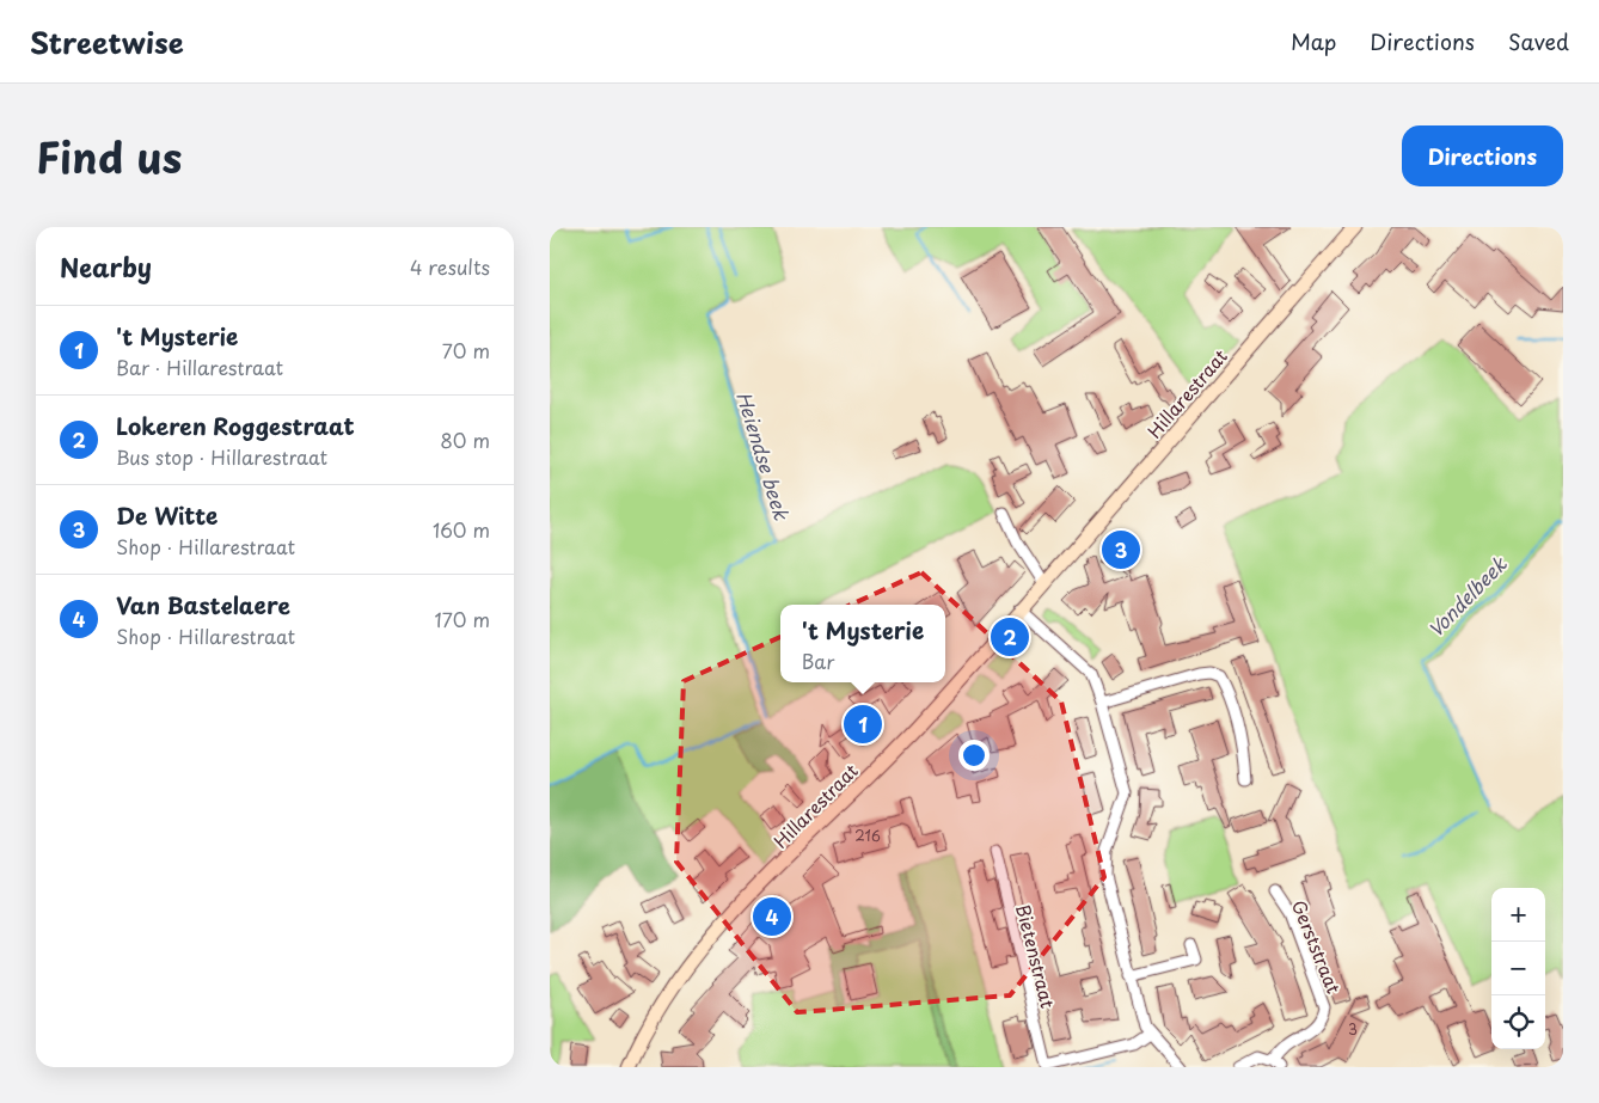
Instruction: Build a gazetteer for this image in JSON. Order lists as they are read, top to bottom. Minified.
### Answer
{"streets":{"main road":["Hillarestraat"],"street":["Gerststraat","Bietenstraat"]},"water":["Heiendse beek","Vondelbeek"],"house_numbers":["216","3"],"page":{"header":"Streetwise","nav":["Map","Directions","Saved"],"title":"Find us","buttons":"Directions","heading":["Nearby","4 results"],"list":[{"mark":"1","name":"'t Mysterie","note":"Bar · Hillarestraat","value":"70 m"},{"mark":"2","name":"Lokeren Roggestraat","note":"Bus stop · Hillarestraat","value":"80 m"},{"mark":"3","name":"De Witte","note":"Shop · Hillarestraat","value":"160 m"},{"mark":"4","name":"Van Bastelaere","note":"Shop · Hillarestraat","value":"170 m"}],"pins":["3","2","1","4"],"popup":["'t Mysterie","Bar"],"map_buttons":["+","−"]}}
